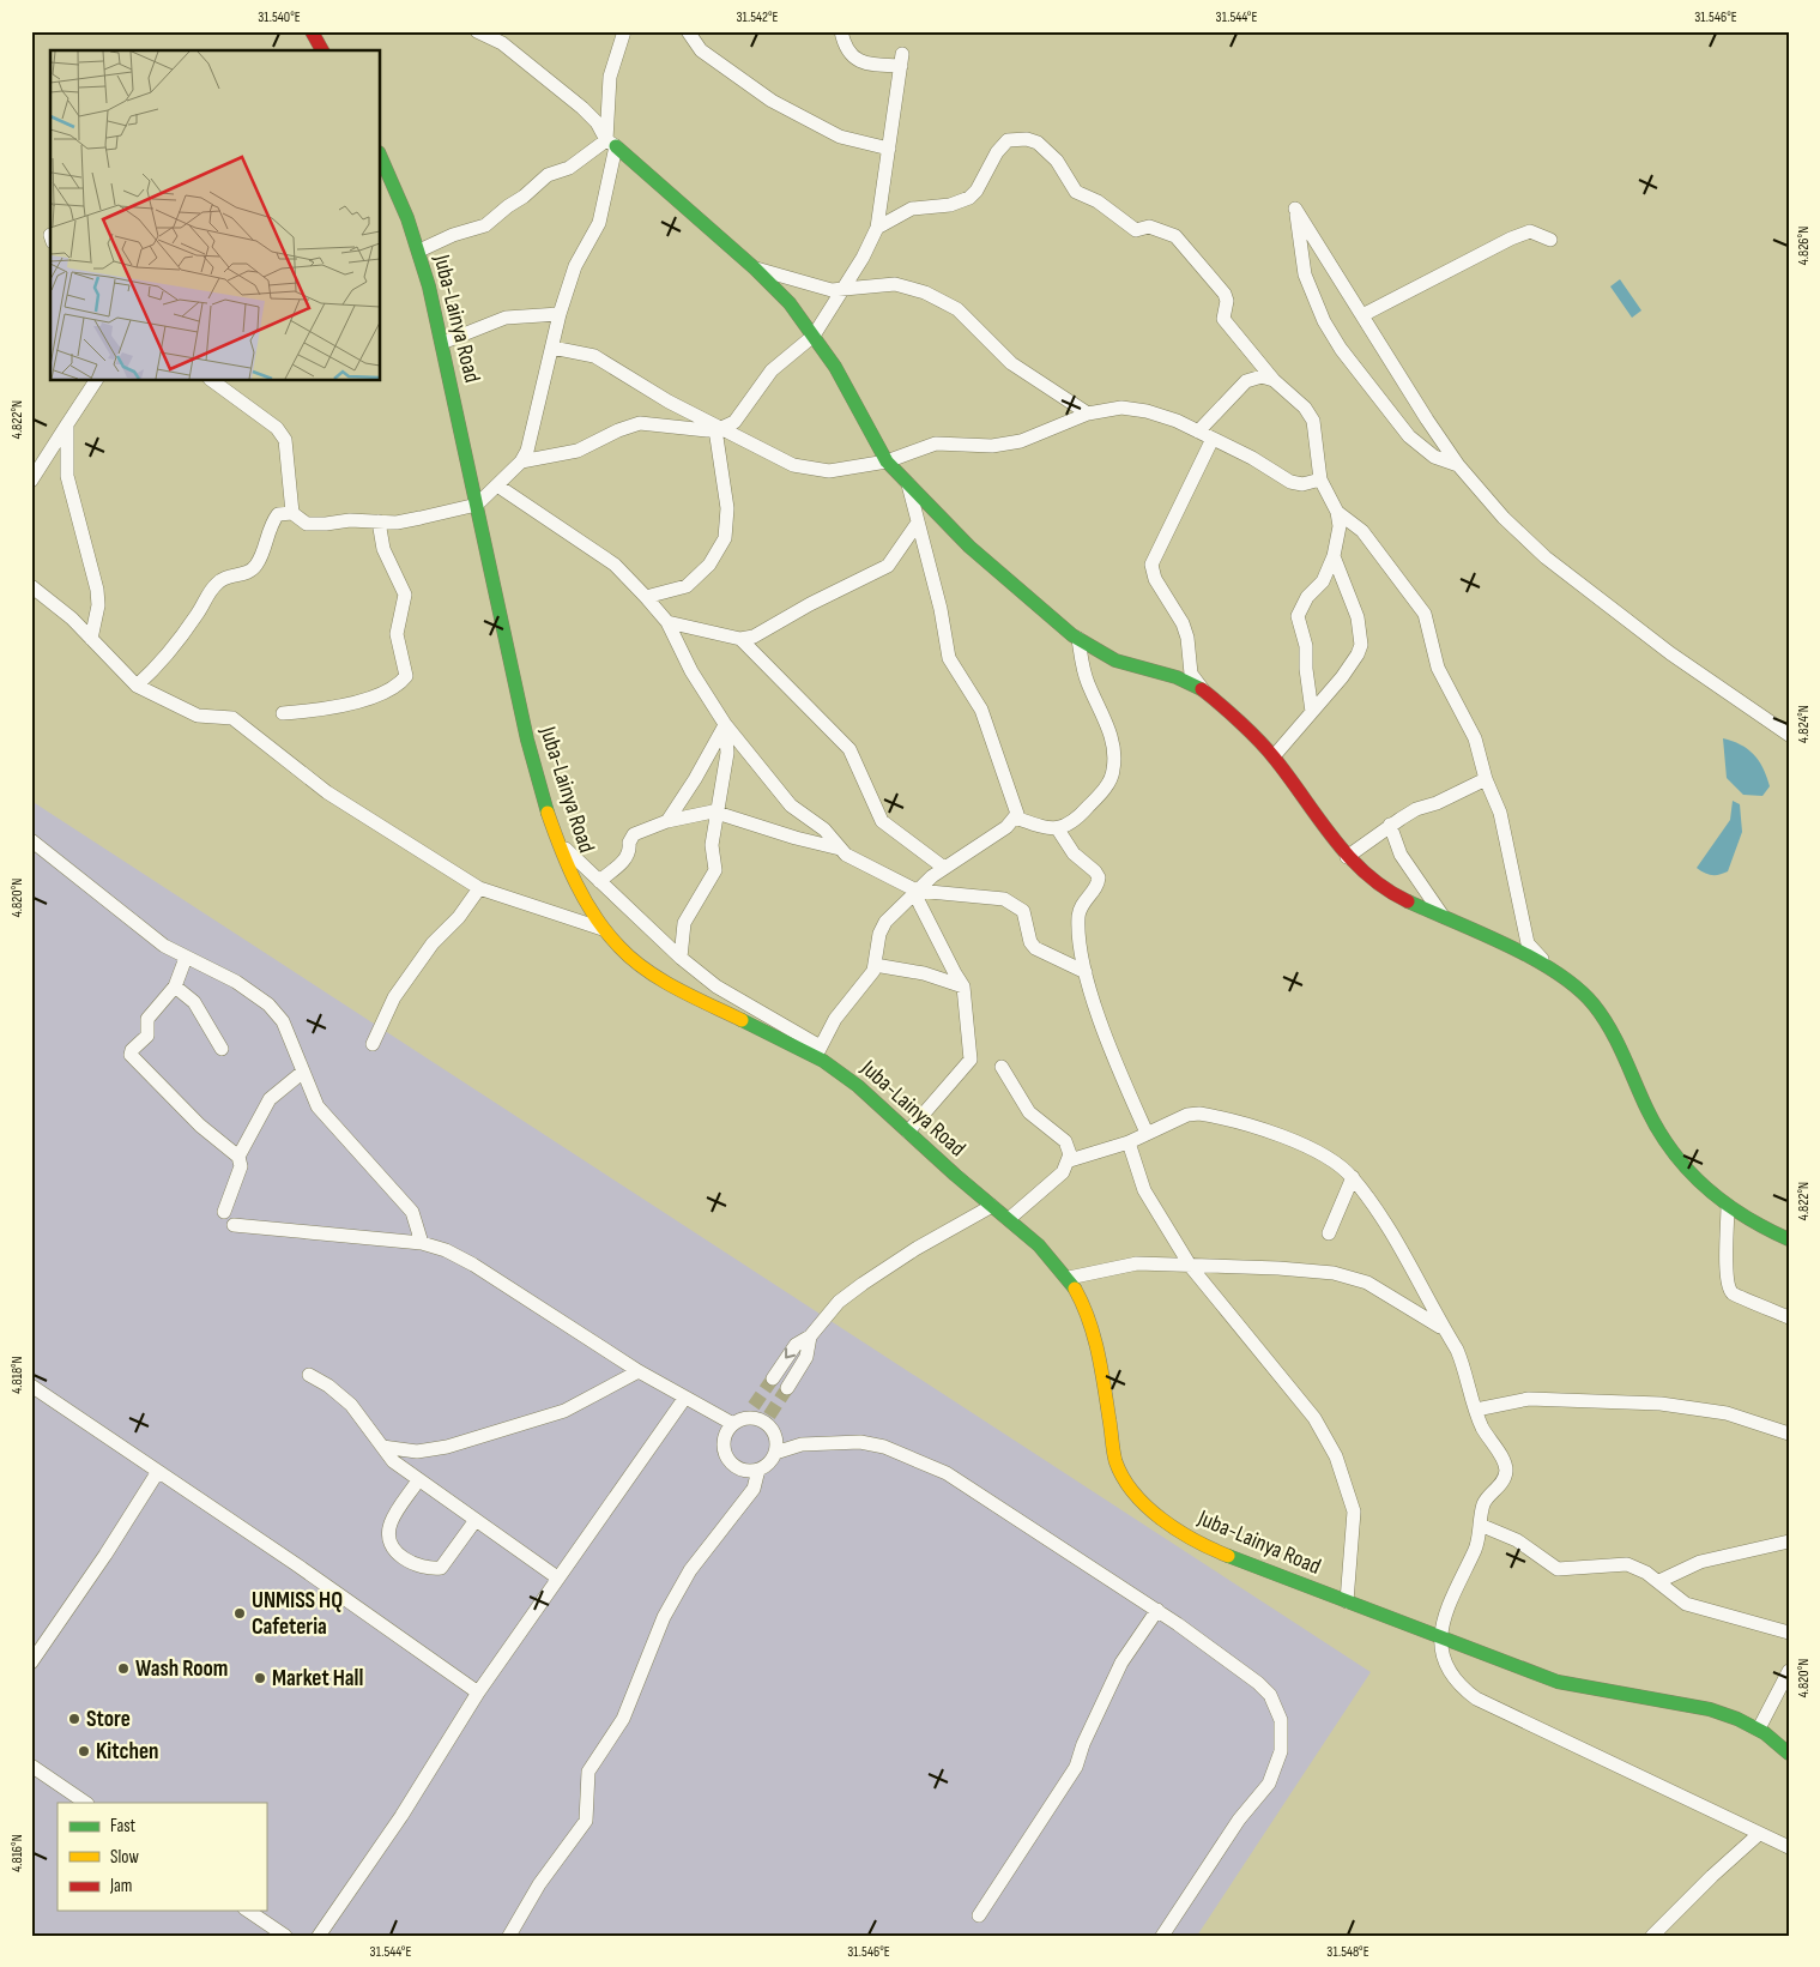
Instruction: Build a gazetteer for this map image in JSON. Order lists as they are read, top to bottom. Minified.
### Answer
{"streets":{"main road":["Juba-Lainya Road"]},"places":["UNMISS HQ Cafeteria","Wash Room","Market Hall","Store","Kitchen"],"legend":["Fast","Slow","Jam"],"coordinates":["31.540°E","31.542°E","31.544°E","31.546°E","4.826°N","4.822°N","4.824°N","4.820°N","4.818°N","4.816°N","31.548°E"]}
